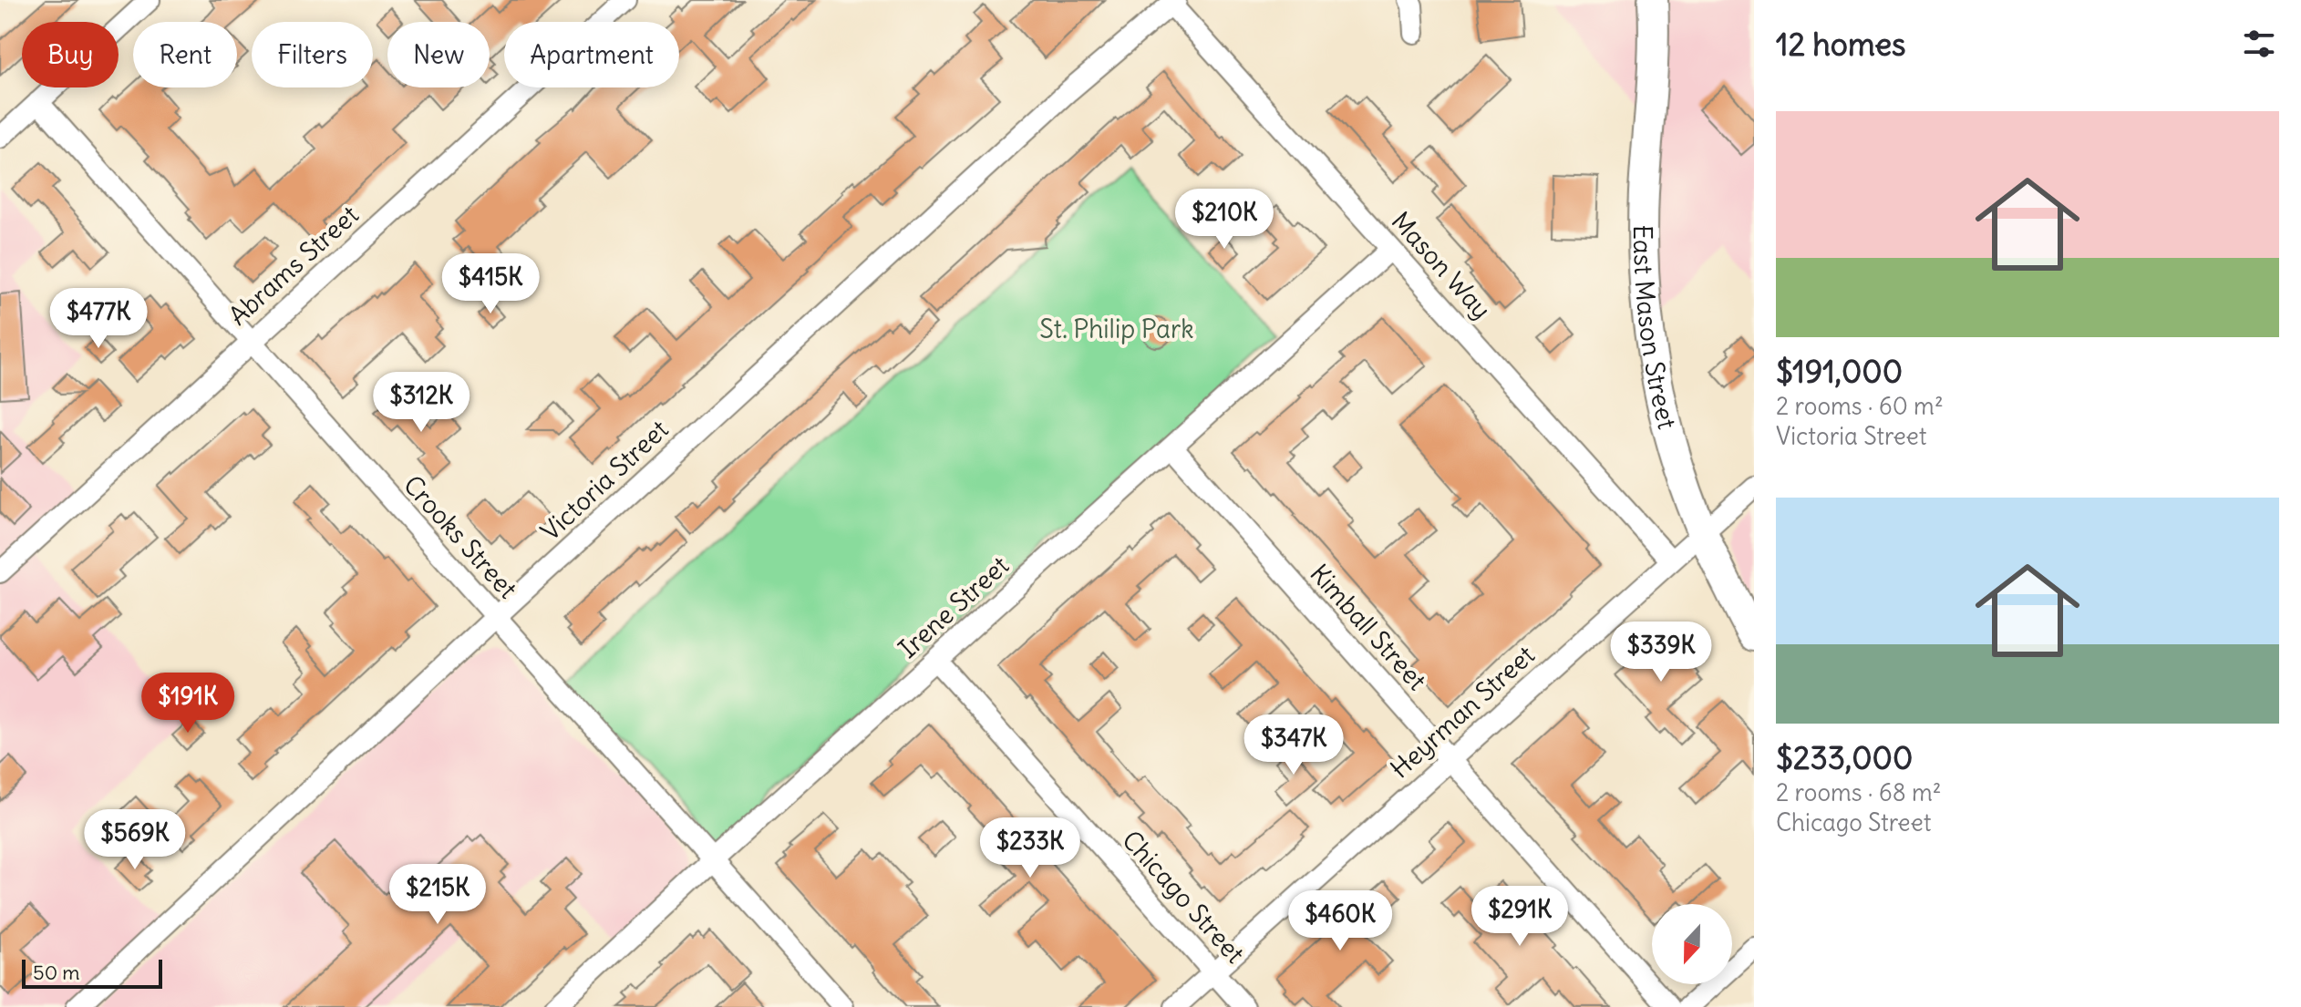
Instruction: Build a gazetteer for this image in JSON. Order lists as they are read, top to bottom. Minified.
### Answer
{"streets":{"main road":["East Mason Street"],"street":["Abrams Street","Mason Way","Victoria Street","Crooks Street","Irene Street","Kimball Street","Heyrman Street","Chicago Street"]},"crossings":[["Abrams Street","Crooks Street"],["Mason Way","Victoria Street"],["Mason Way","Irene Street"],["Mason Way","Heyrman Street"],["East Mason Street","Heyrman Street"],["Victoria Street","Crooks Street"],["Crooks Street","Irene Street"],["Irene Street","Kimball Street"],["Irene Street","Chicago Street"],["Kimball Street","Heyrman Street"],["Heyrman Street","Chicago Street"]],"parks":["St. Philip Park"],"scale_bar":"50 m","north":"bottom","page":{"heading":"12 homes","chip":["Buy","Rent","Filters","New","Apartment"],"list":[{"name":"$191,000","note":"2 rooms · 60 m² · Victoria Street"},{"name":"$233,000","note":"2 rooms · 68 m² · Chicago Street"}],"price":["$210K","$415K","$477K","$312K","$339K","$191K","$347K","$569K","$233K","$215K","$291K","$460K"],"scale":"50 m"}}
